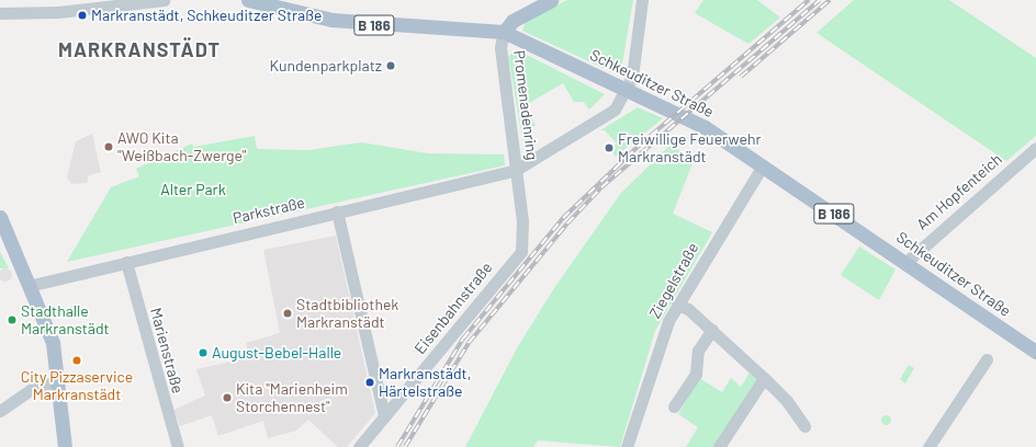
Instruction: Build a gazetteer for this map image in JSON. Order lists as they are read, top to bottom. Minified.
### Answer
{"streets":{"main road":["B 186","Schkeuditzer Straße","Promenadenring"],"street":["Am Hopfenteich","Parkstraße","Ziegelstraße","Eisenbahnstraße","Marienstraße"]},"crossings":[["Schkeuditzer Straße","Promenadenring"],["Schkeuditzer Straße","Am Hopfenteich"],["Schkeuditzer Straße","Ziegelstraße"],["Promenadenring","Parkstraße"],["Promenadenring","Eisenbahnstraße"],["Parkstraße","Eisenbahnstraße"],["Parkstraße","Marienstraße"]],"districts":["MARKRANSTÄDT"],"parks":["Alter Park"],"places":["Markranstädt, Schkeuditzer Straße","Kundenparkplatz","AWO Kita \"Weißbach-Zwerge\"","Freiwillige Feuerwehr Markranstädt","Stadtbibliothek Markranstädt","Stadthalle Markranstädt","August-Bebel-Halle","City Pizzaservice Markranstädt","Markranstädt, Härtelstraße","Kita \"Marienheim Storchennest\""]}
